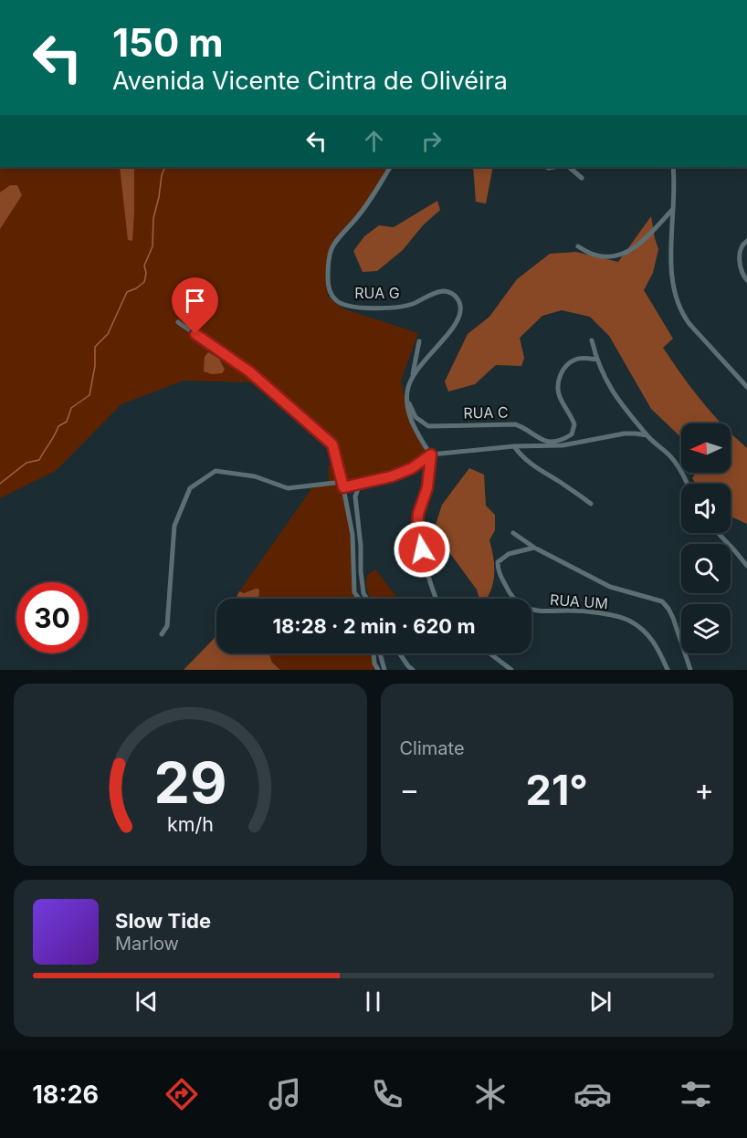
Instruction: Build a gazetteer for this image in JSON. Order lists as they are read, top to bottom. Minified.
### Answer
{"streets":{"street":["RUA G","RUA C","RUA UM"]},"crossings":[["RUA G","RUA C"]],"north":"left","page":{"turn":["150 m","Avenida Vicente Cintra de Olivéira"],"limit":"30","trip":"18:28 · 2 min · 620 m","tile":"Climate","heat":["−","21°","+"],"song":["Slow Tide","Marlow"],"tabs":"18:26","gauge":["29","km/h"]}}
